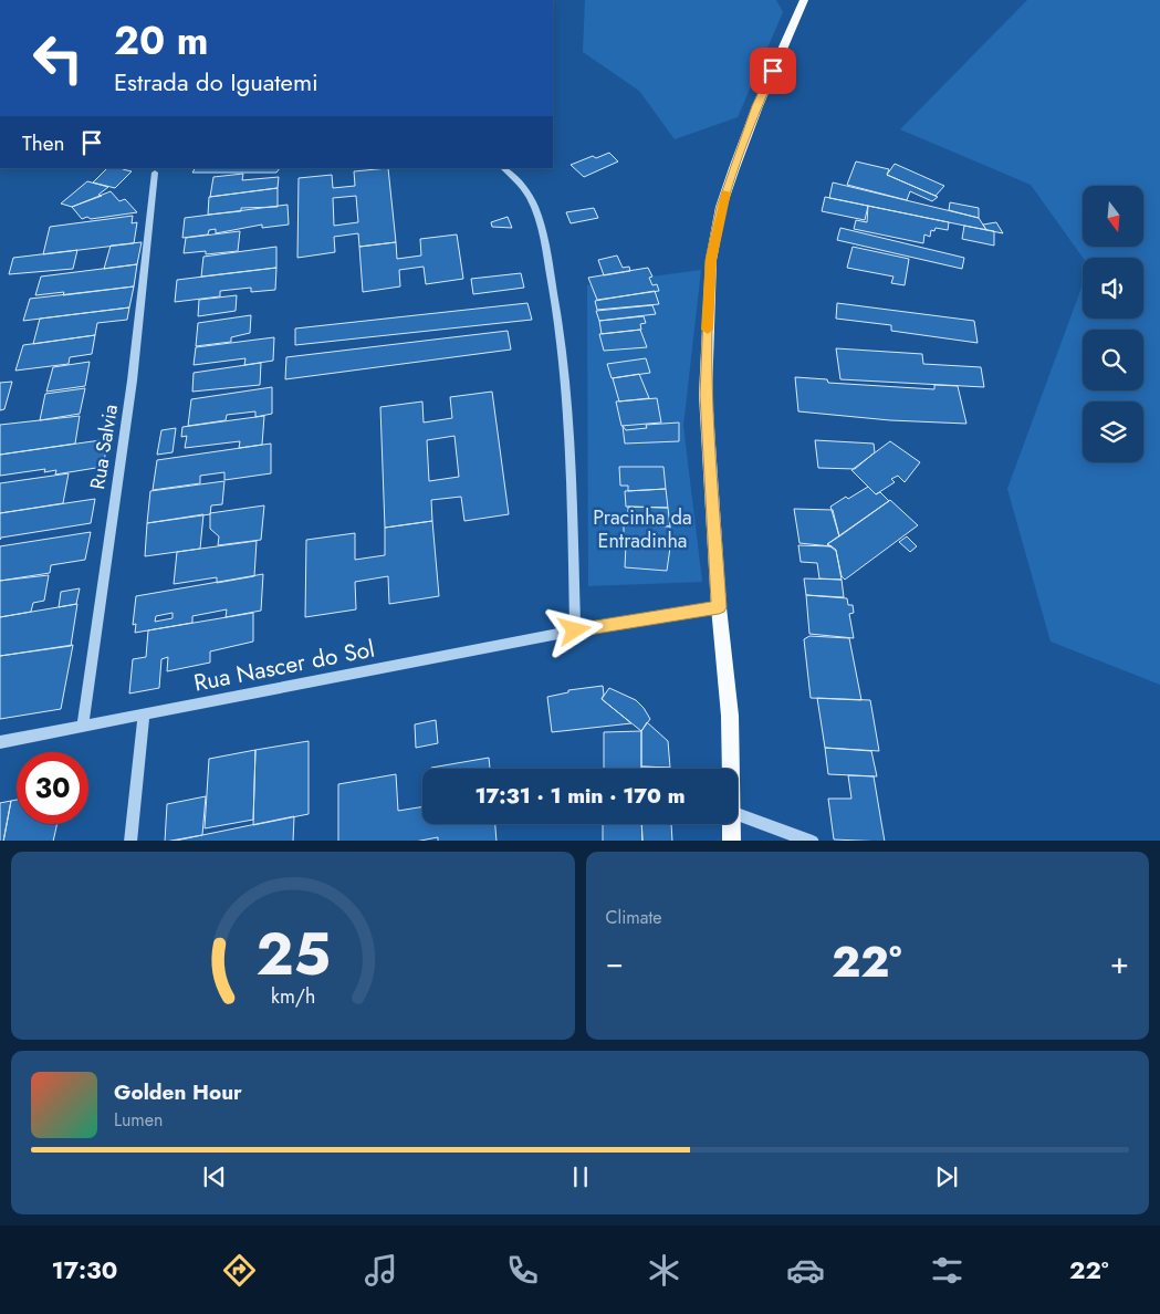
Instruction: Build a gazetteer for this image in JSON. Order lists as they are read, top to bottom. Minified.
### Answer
{"streets":{"street":["Rua Salvia","Rua Nascer do Sol"]},"crossings":[["Rua Salvia","Rua Nascer do Sol"]],"parks":["Pracinha da Entradinha"],"north":"bottom","page":{"turn":["20 m","Estrada do Iguatemi"],"then":"Then","limit":"30","trip":"17:31 · 1 min · 170 m","tile":"Climate","heat":["−","22°","+"],"song":["Golden Hour","Lumen"],"tabs":["17:30","22°"],"gauge":["25","km/h"]}}
